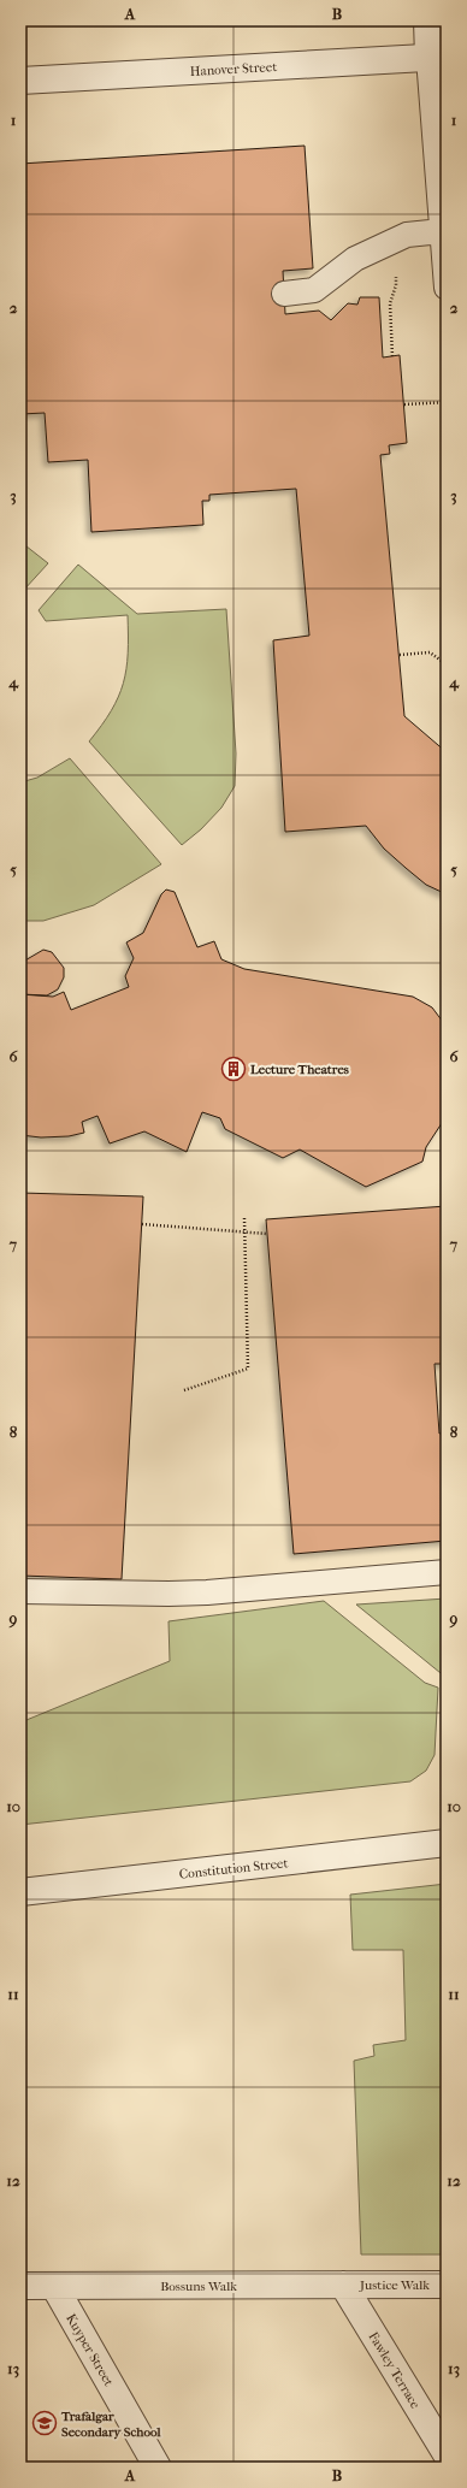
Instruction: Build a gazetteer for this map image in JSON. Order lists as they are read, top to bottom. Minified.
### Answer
{"streets":{"street":["Hanover Street","Constitution Street","Justice Walk","Bossuns Walk","Kuyper Street","Fawley Terrace"]},"crossings":[["Justice Walk","Bossuns Walk"],["Justice Walk","Fawley Terrace"],["Bossuns Walk","Kuyper Street"],["Bossuns Walk","Fawley Terrace"]],"places":{"building":["Lecture Theatres"],"school or university":["Trafalgar Secondary School"]},"grid":{"columns":["A","B"],"rows":["1","2","3","4","5","6","7","8","9","10","11","12","13"]}}
